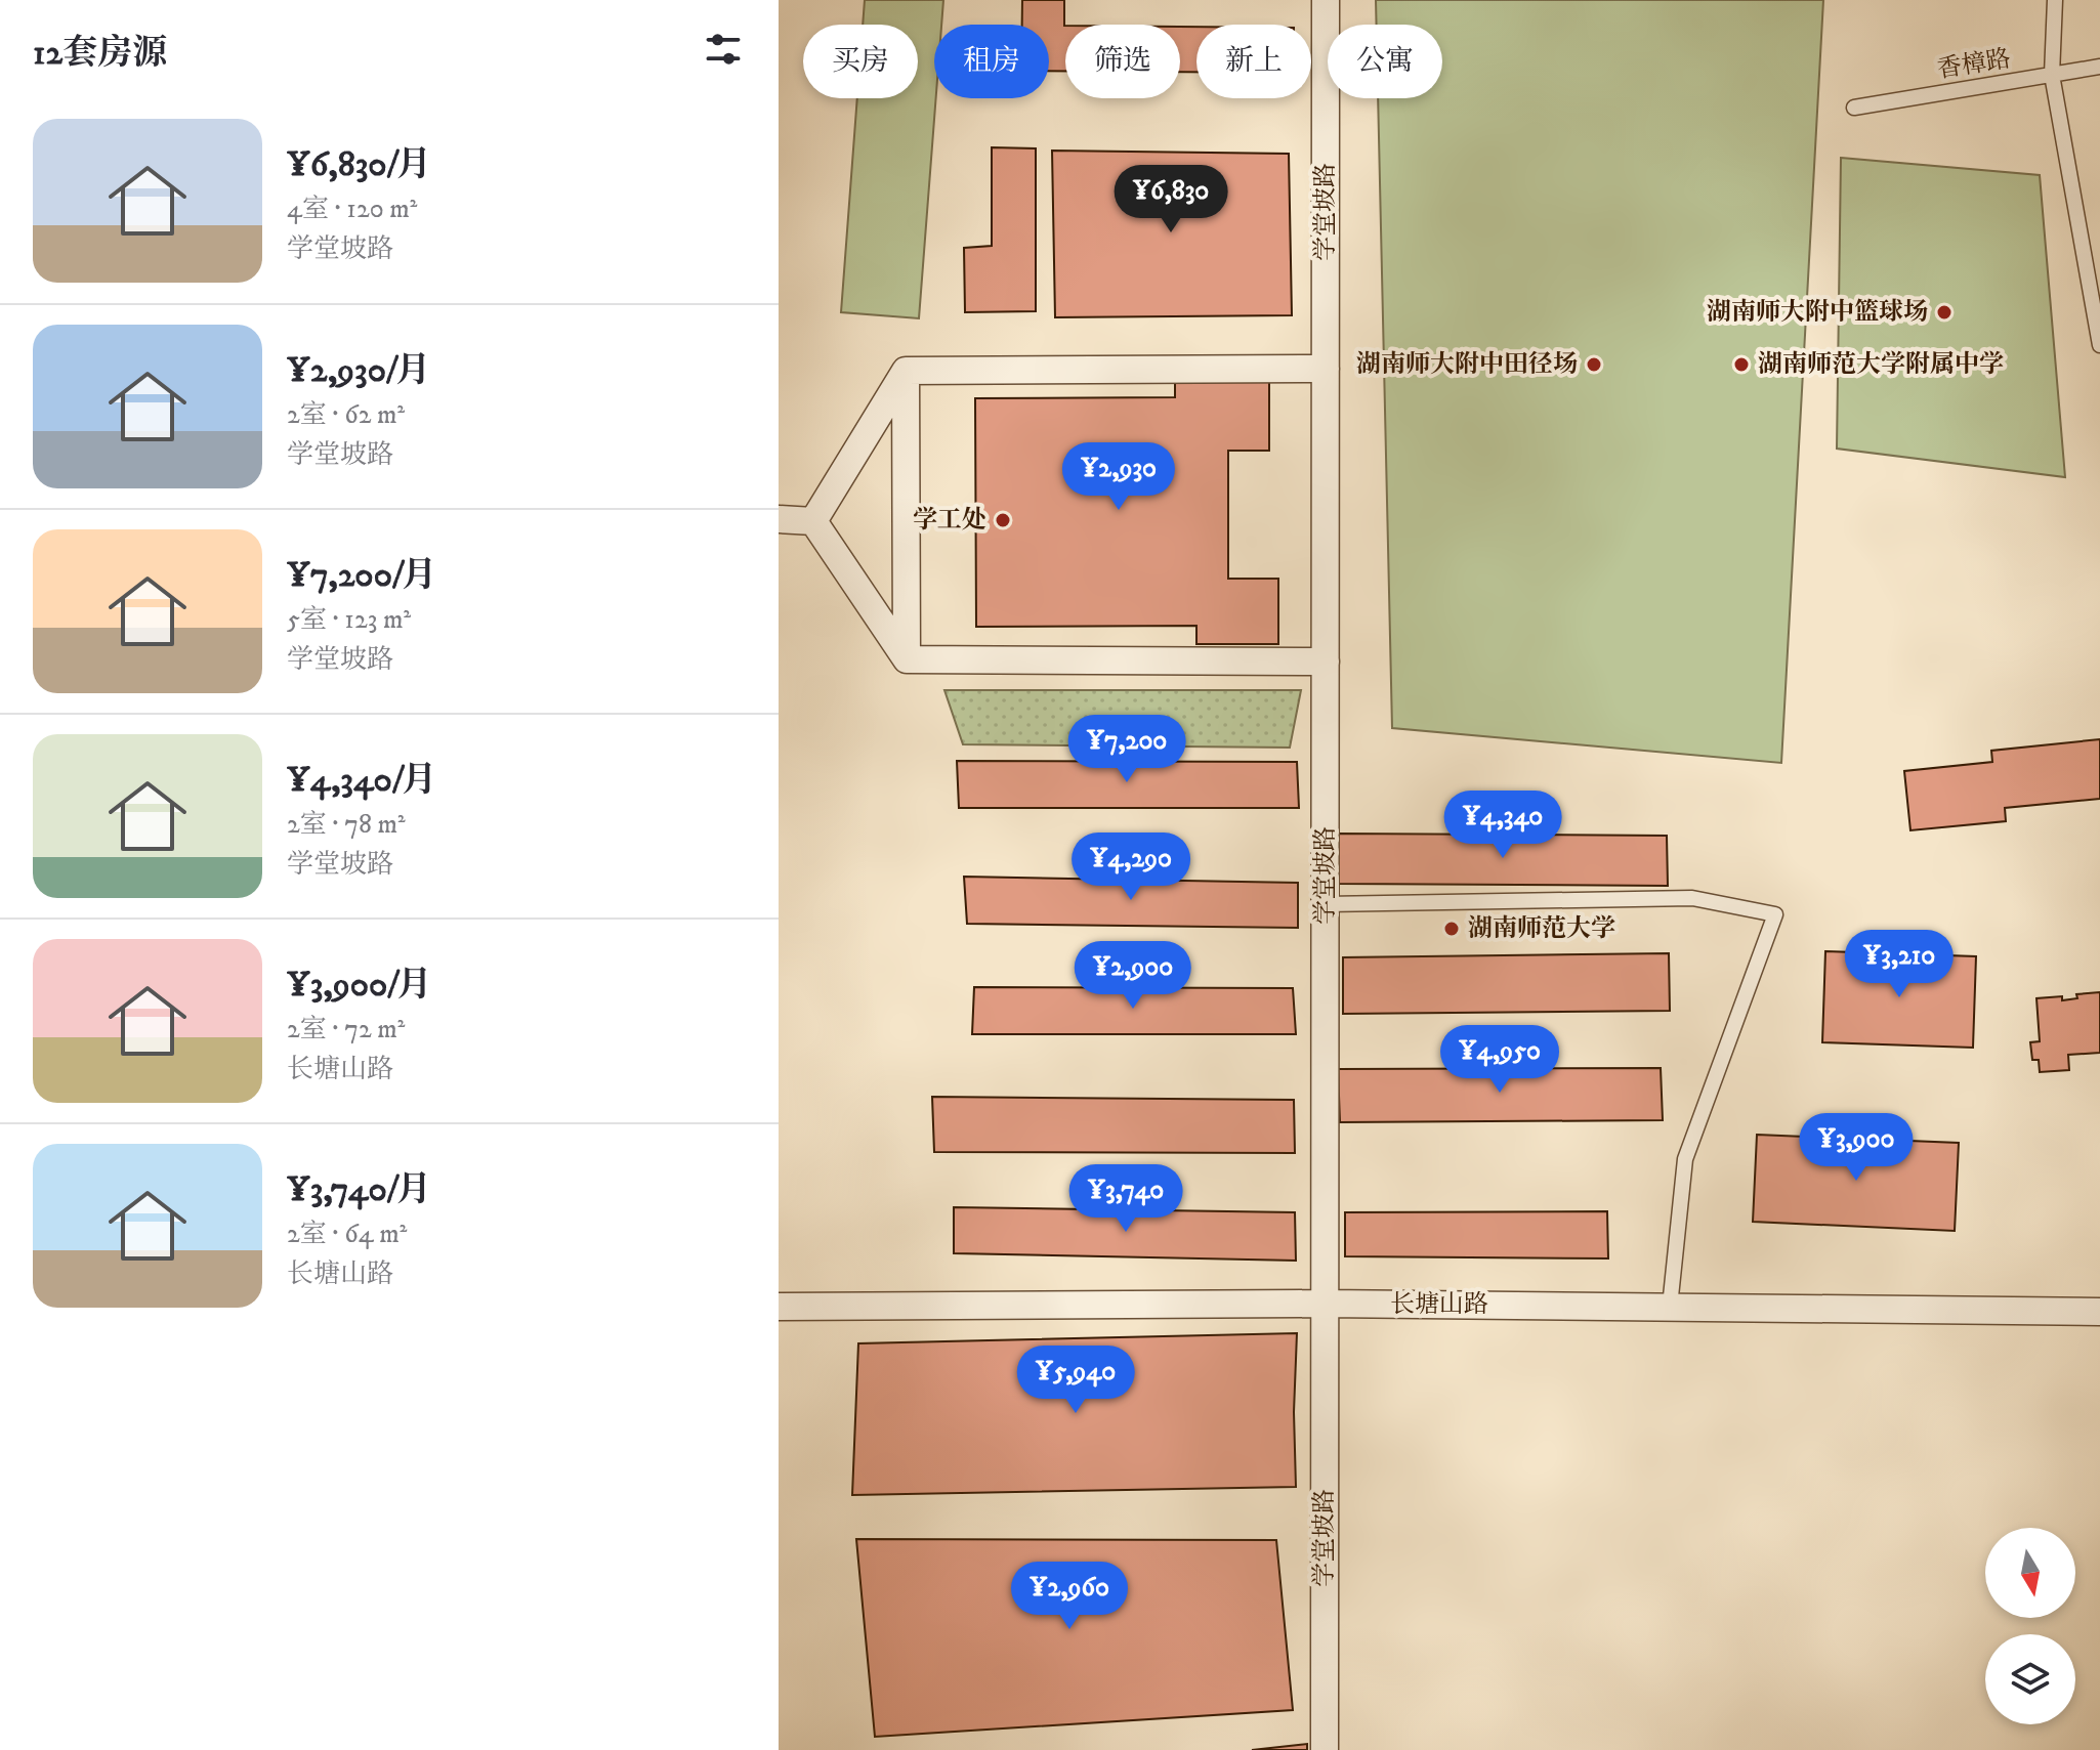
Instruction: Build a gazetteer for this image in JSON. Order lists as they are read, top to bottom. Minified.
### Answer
{"streets":{"street":["学堂坡路","长塘山路"],"lane":["香樟路"]},"crossings":[["学堂坡路","长塘山路"]],"places":["湖南师大附中篮球场","湖南师大附中田径场","湖南师范大学附属中学","学工处","湖南师范大学"],"north":"bottom","page":{"heading":"12套房源","chip":["买房","租房","筛选","新上","公寓"],"list":[{"name":"¥6,830/月","note":"4室 · 120 m² · 学堂坡路"},{"name":"¥2,930/月","note":"2室 · 62 m² · 学堂坡路"},{"name":"¥7,200/月","note":"5室 · 123 m² · 学堂坡路"},{"name":"¥4,340/月","note":"2室 · 78 m² · 学堂坡路"},{"name":"¥3,900/月","note":"2室 · 72 m² · 长塘山路"},{"name":"¥3,740/月","note":"2室 · 64 m² · 长塘山路"}],"price":["¥6,830","¥2,930","¥7,200","¥4,340","¥4,290","¥3,210","¥2,900","¥4,950","¥3,900","¥3,740","¥5,940","¥2,960"]}}
